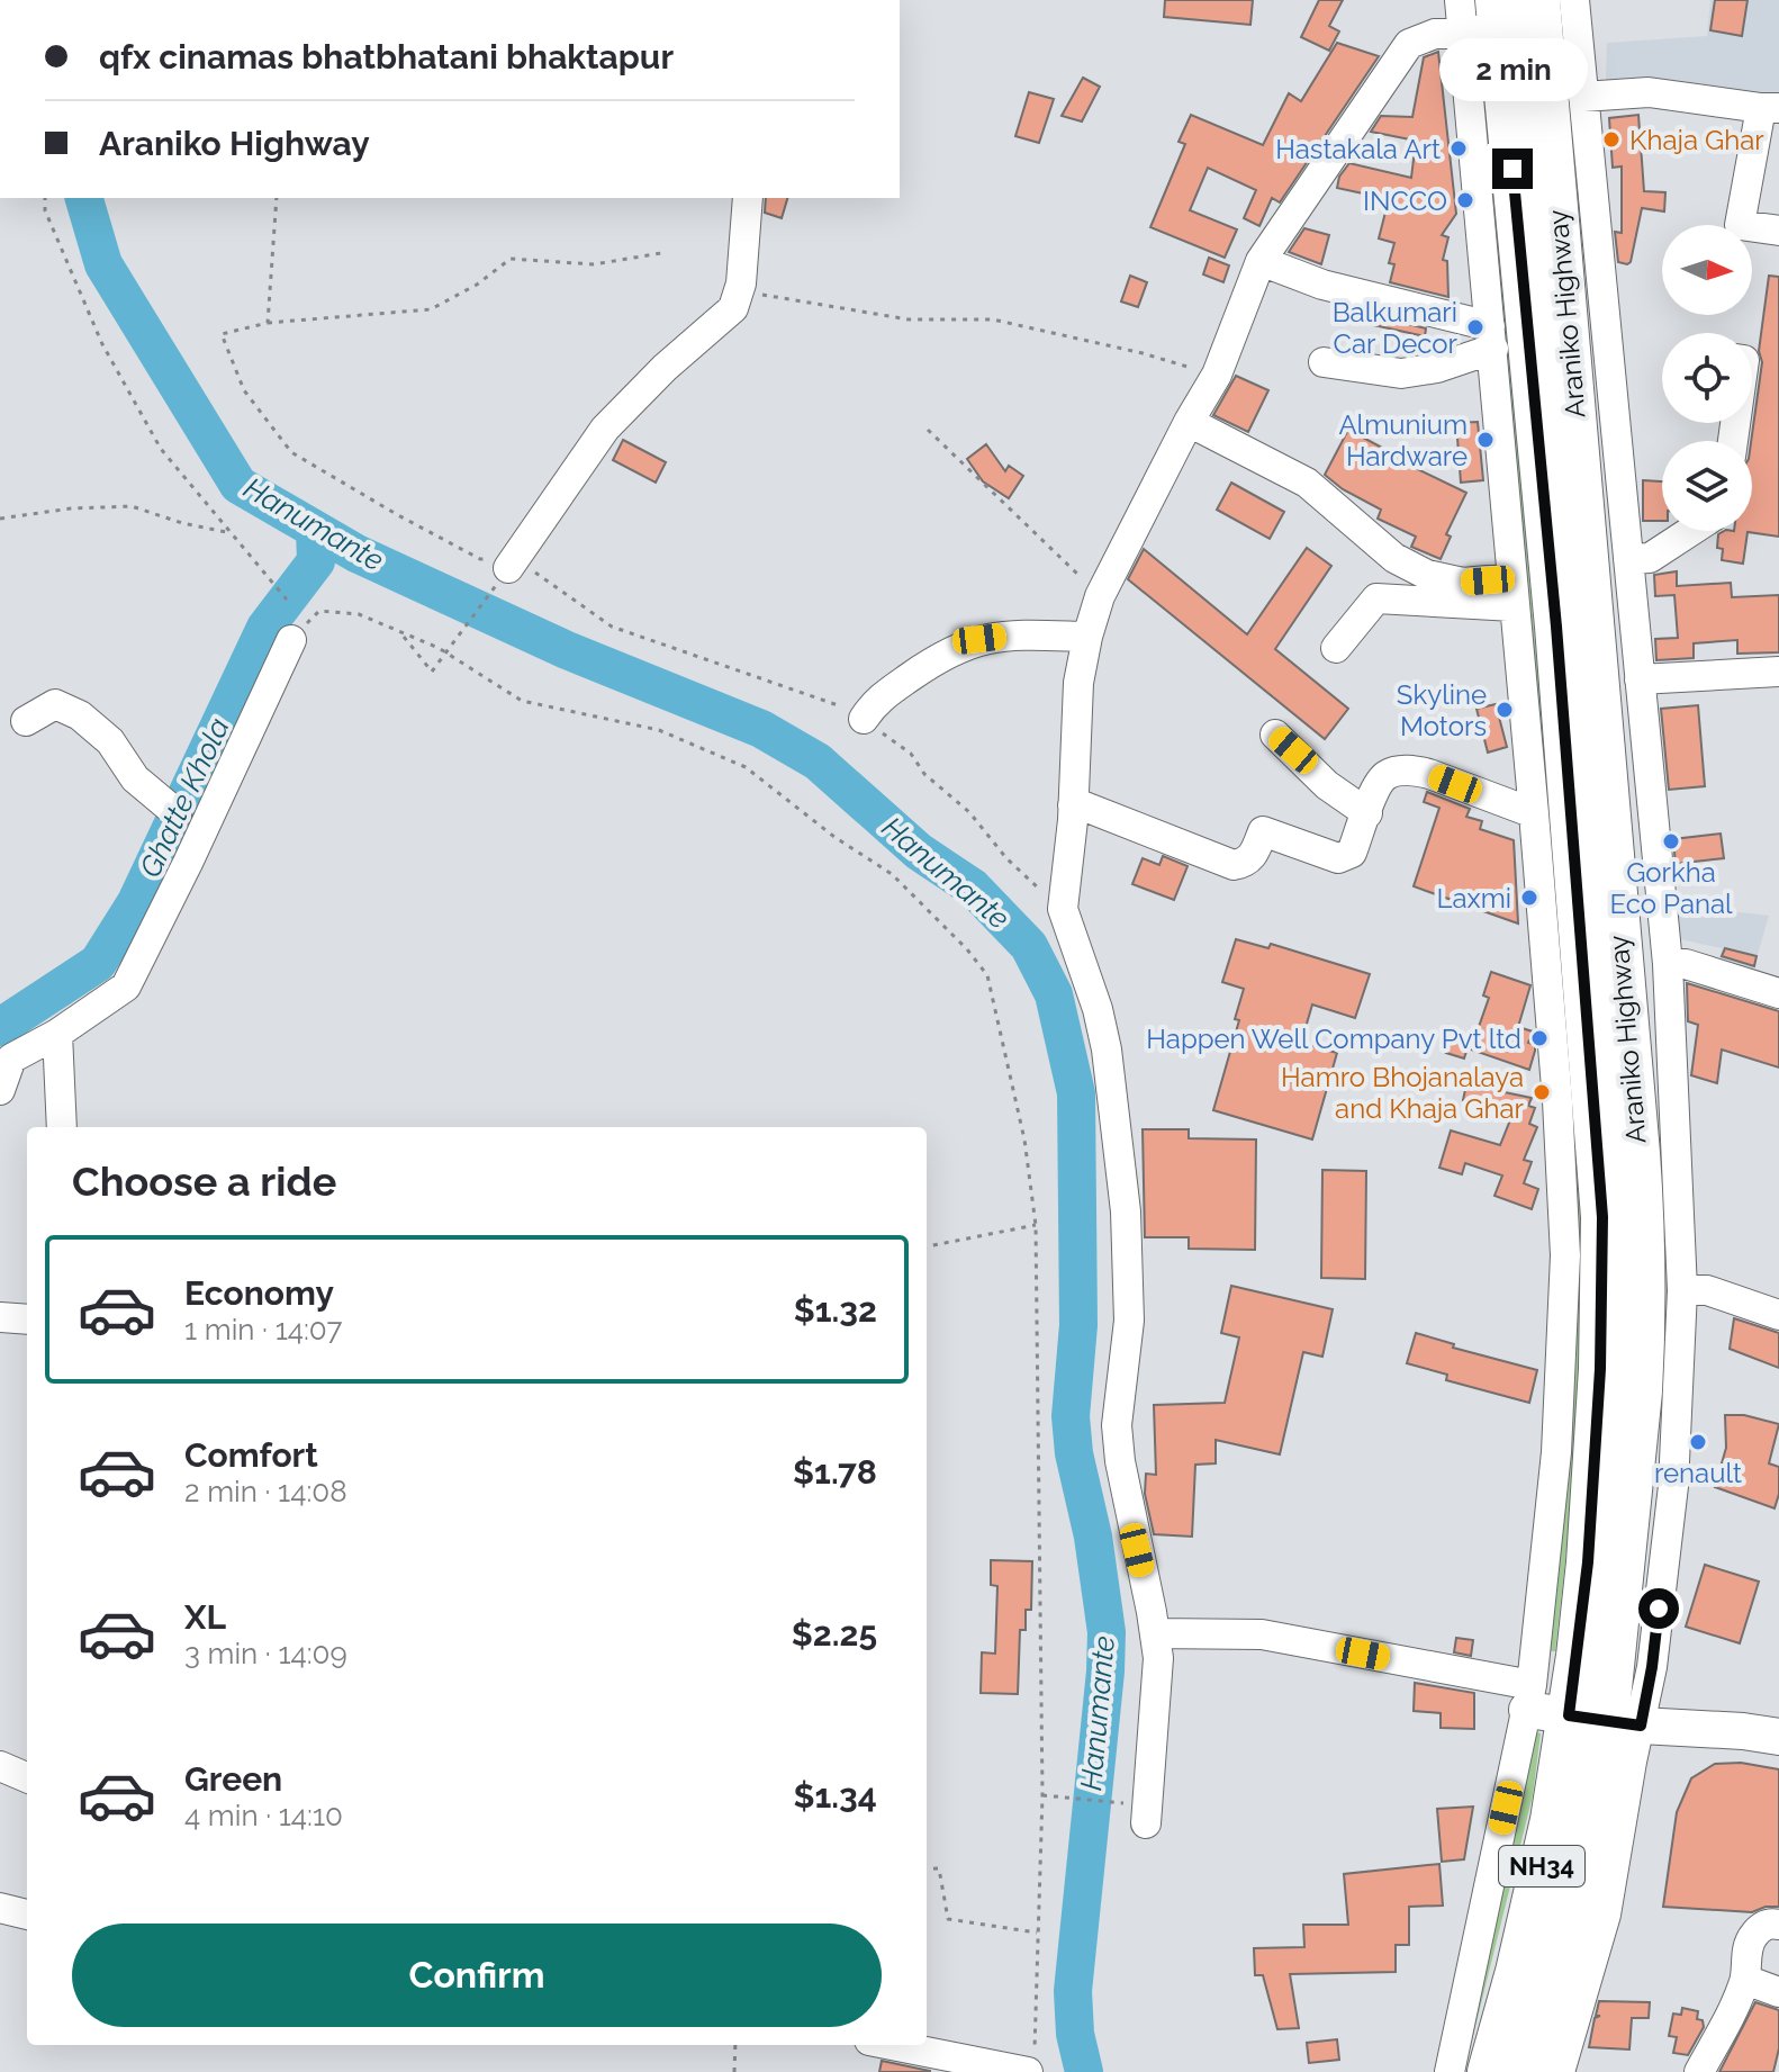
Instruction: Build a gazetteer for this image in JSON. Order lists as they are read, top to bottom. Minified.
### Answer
{"streets":{"highway":["Araniko Highway","NH34"]},"water":["Hanumante","Ghatte Khola"],"places":["Khaja Ghar","Hastakala Art","INCCO","Balkumari Car Decor","Almunium Hardware","Skyline Motors","Gorkha Eco Panal","Laxmi","Happen Well Company Pvt ltd","Hamro Bhojanalaya and Khaja Ghar","renault"],"north":"right","page":{"banner":["qfx cinamas bhatbhatani bhaktapur","Araniko Highway"],"bubble":"2 min","heading":"Choose a ride","list":[{"name":"Economy","note":"1 min · 14:07","value":"$1.32"},{"name":"Comfort","note":"2 min · 14:08","value":"$1.78"},{"name":"XL","note":"3 min · 14:09","value":"$2.25"},{"name":"Green","note":"4 min · 14:10","value":"$1.34"}],"buttons":"Confirm"}}
